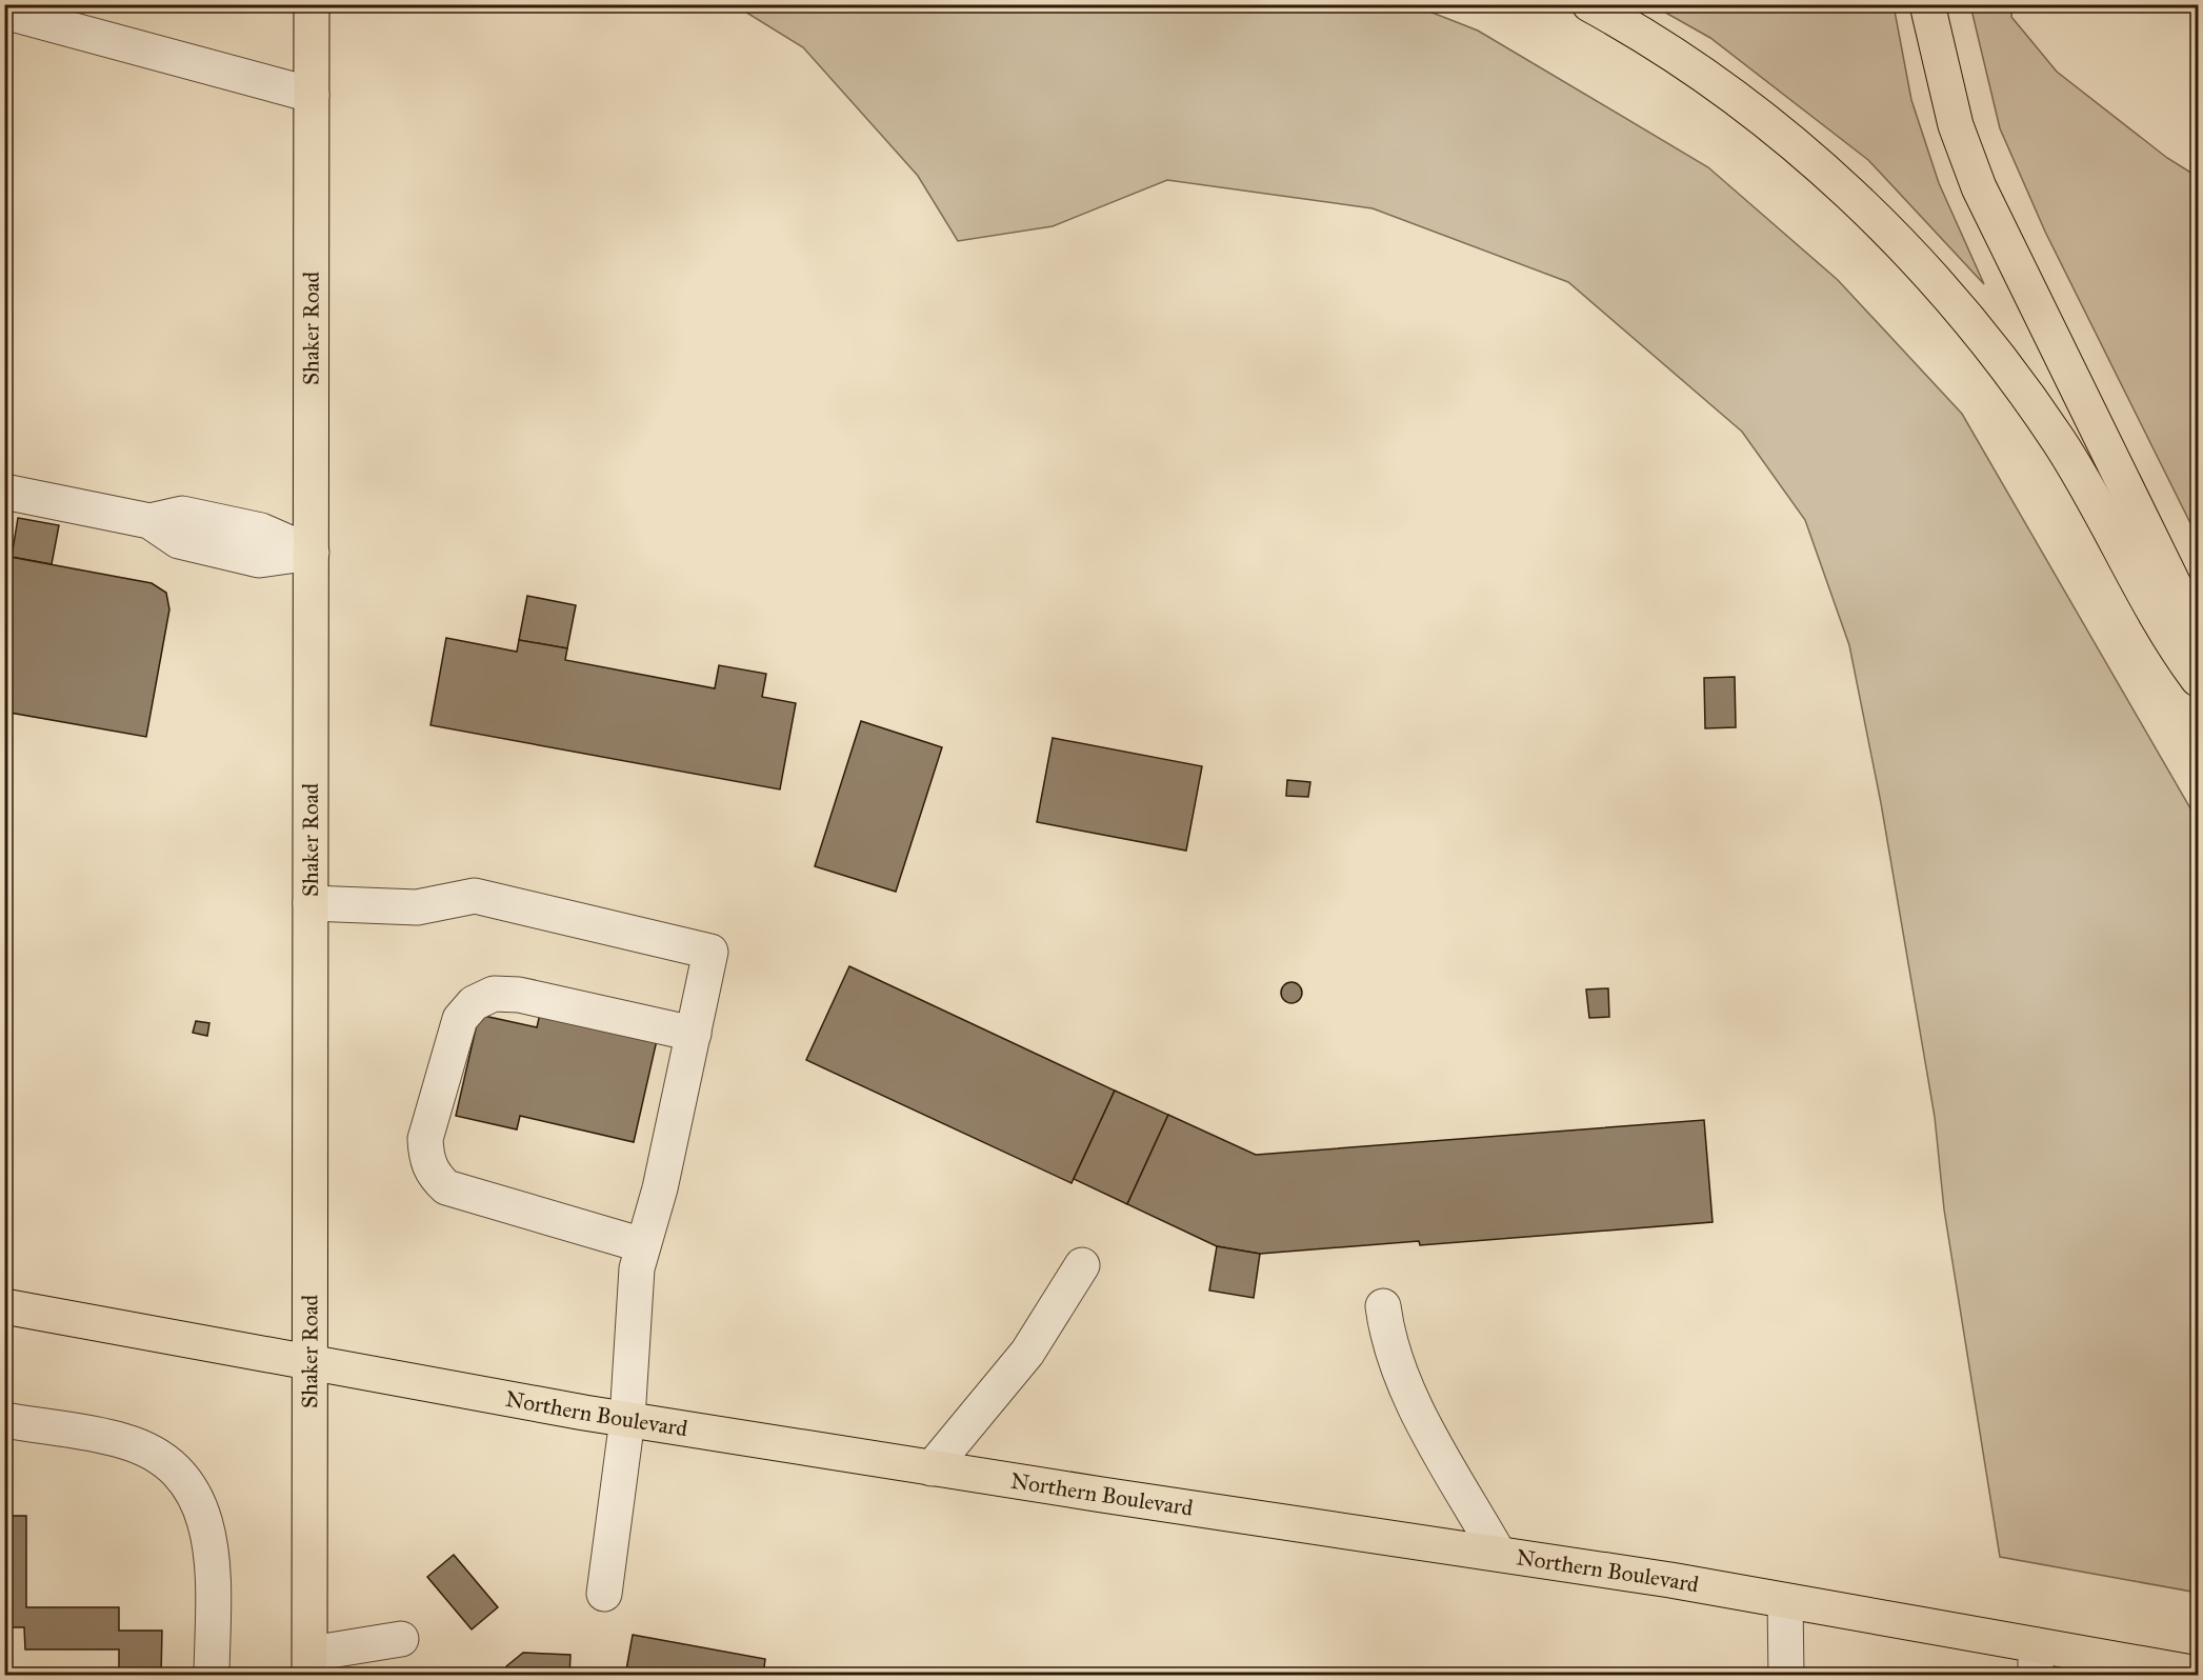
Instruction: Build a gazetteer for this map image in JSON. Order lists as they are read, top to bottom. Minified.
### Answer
{"streets":{"main road":["Shaker Road","Northern Boulevard"]},"crossings":[["Shaker Road","Northern Boulevard"]]}
